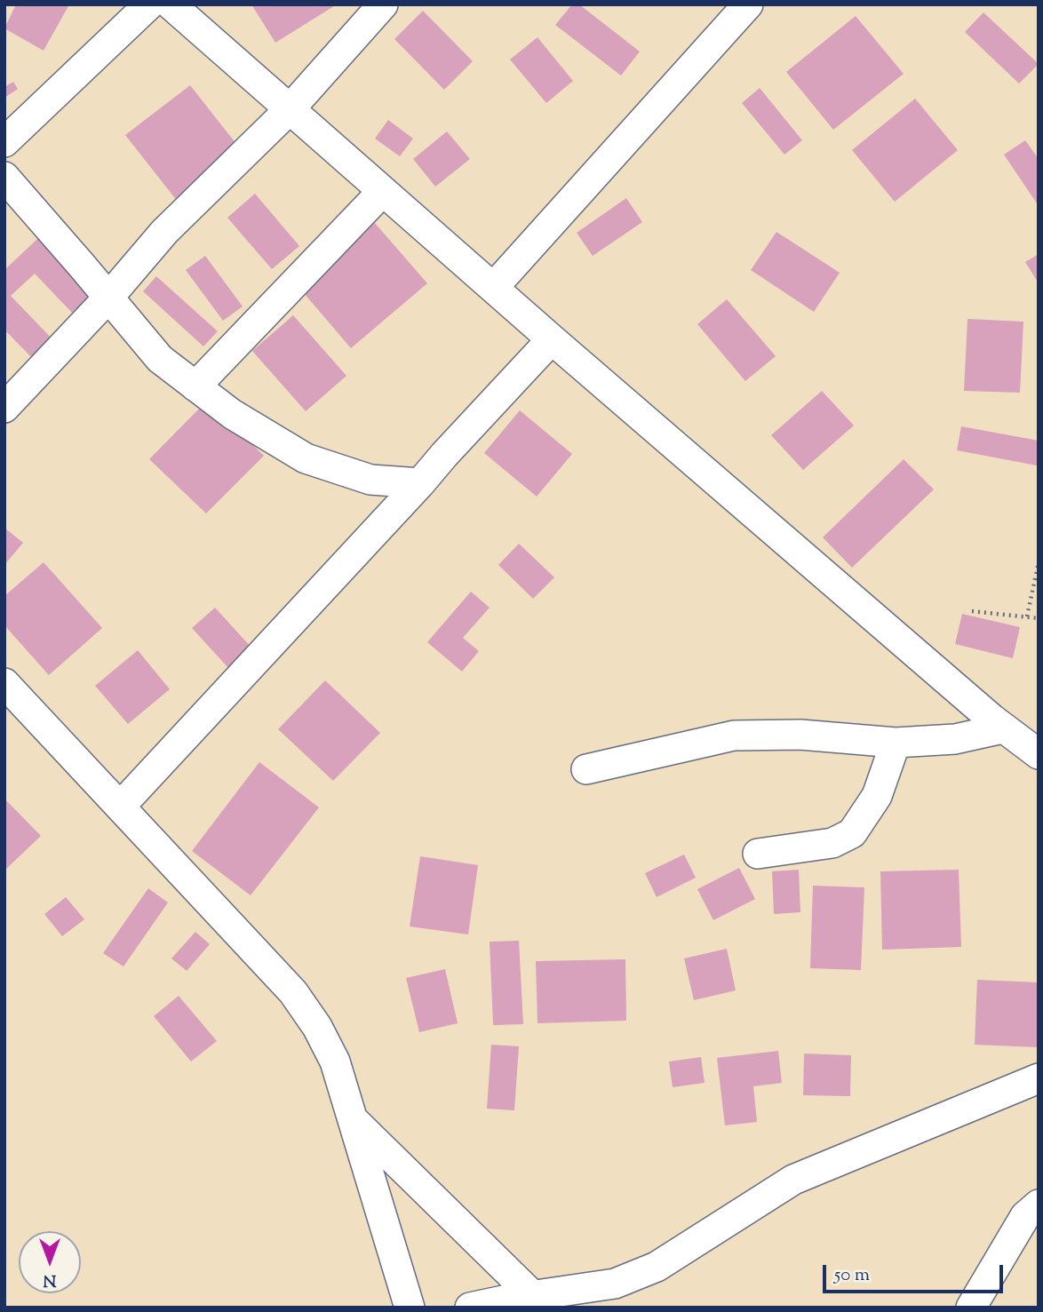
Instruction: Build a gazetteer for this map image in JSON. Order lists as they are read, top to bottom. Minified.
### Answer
{"scale_bar":"50 m","north":"bottom"}
